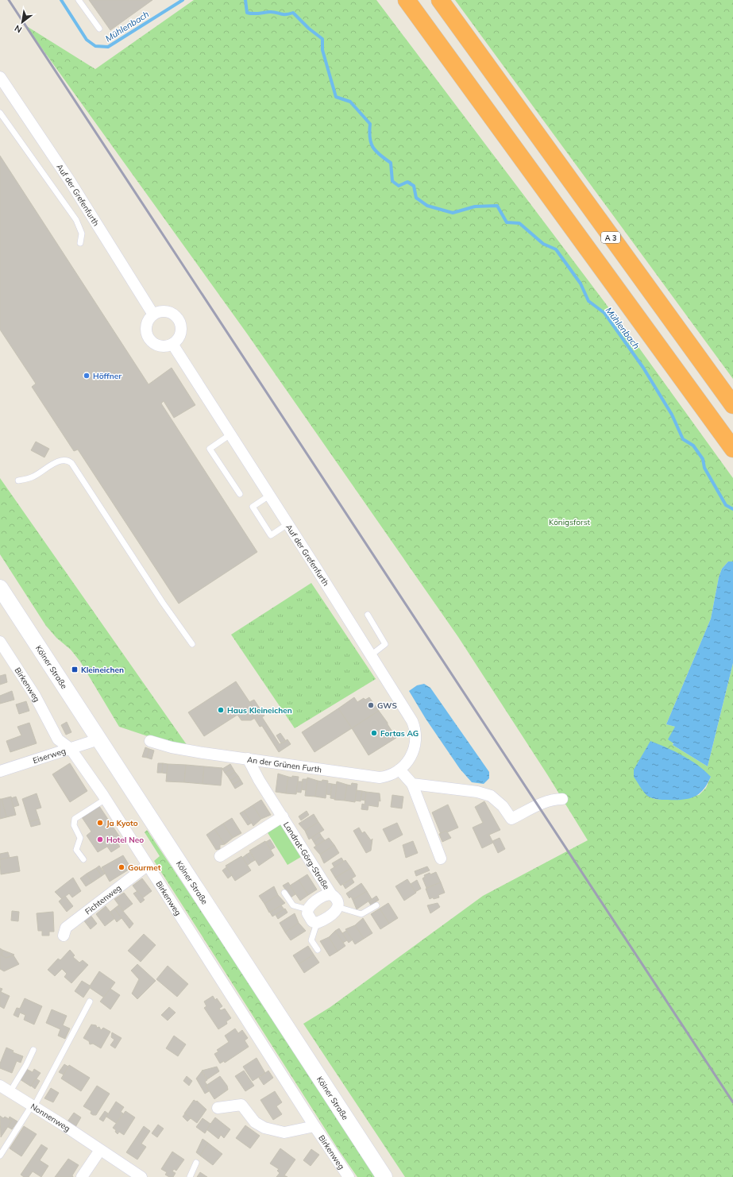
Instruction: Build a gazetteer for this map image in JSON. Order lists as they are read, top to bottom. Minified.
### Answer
{"streets":{"highway":["A 3"],"main road":["Kölner Straße"],"street":["Auf der Grefenfurth","Birkenweg","Eiserweg","An der Grünen Furth","Landrat-Görg-Straße","Fichtenweg","Nonnenweg"]},"crossings":[["Auf der Grefenfurth","An der Grünen Furth"],["Kölner Straße","Eiserweg"],["Birkenweg","Eiserweg"],["Birkenweg","Fichtenweg"],["An der Grünen Furth","Landrat-Görg-Straße"]],"water":["Mühlenbach"],"parks":["Königsforst"],"places":{"other":["Höffner","GWS","Haus Kleineichen","Fortas AG","Ja Kyoto","Hotel Neo","Gourmet"],"transit":["Kleineichen"]},"north":"bottom left"}
